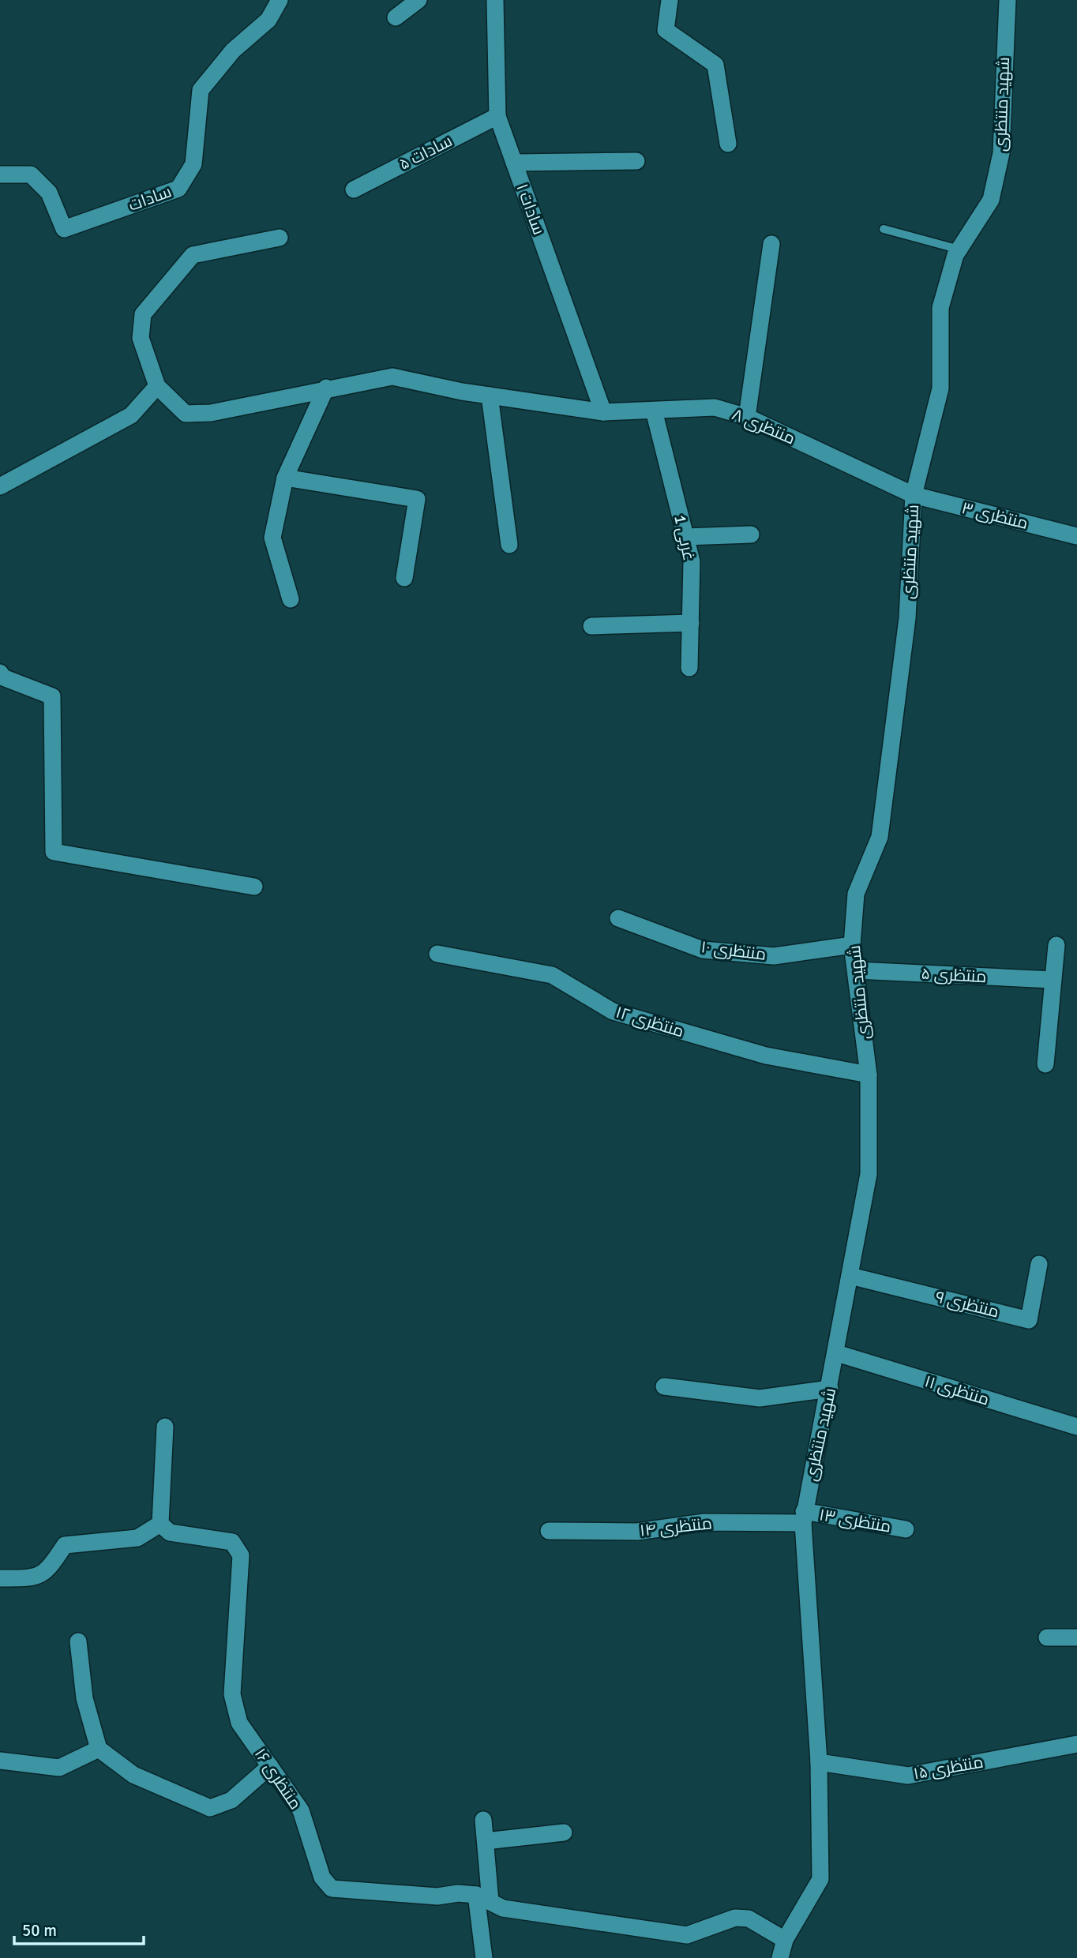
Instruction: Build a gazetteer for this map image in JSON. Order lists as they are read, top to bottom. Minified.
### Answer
{"streets":{"street":["شهید منتظری","سادات ۵","سادات","سادات ۱","منتظری ۸","منتظری ۳","غربی 1","منتظری ۱۰","منتظری ۵","منتظری ۱۲","منتظری ۹","منتظری ۱۱","منتظری ۱۳","منتظری ۱۴","منتظری ۱۵","منتظری ۱۶"]},"crossings":[["شهید منتظری","منتظری ۸"],["شهید منتظری","منتظری ۳"],["شهید منتظری","منتظری ۱۰"],["شهید منتظری","منتظری ۵"],["شهید منتظری","منتظری ۱۲"],["شهید منتظری","منتظری ۹"],["شهید منتظری","منتظری ۱۱"],["شهید منتظری","منتظری ۱۳"],["شهید منتظری","منتظری ۱۴"],["شهید منتظری","منتظری ۱۵"],["شهید منتظری","منتظری ۱۶"],["سادات ۵","سادات ۱"],["سادات ۱","منتظری ۸"],["منتظری ۸","منتظری ۳"],["منتظری ۸","غربی 1"],["منتظری ۱۳","منتظری ۱۴"]],"scale_bar":"50 m"}
